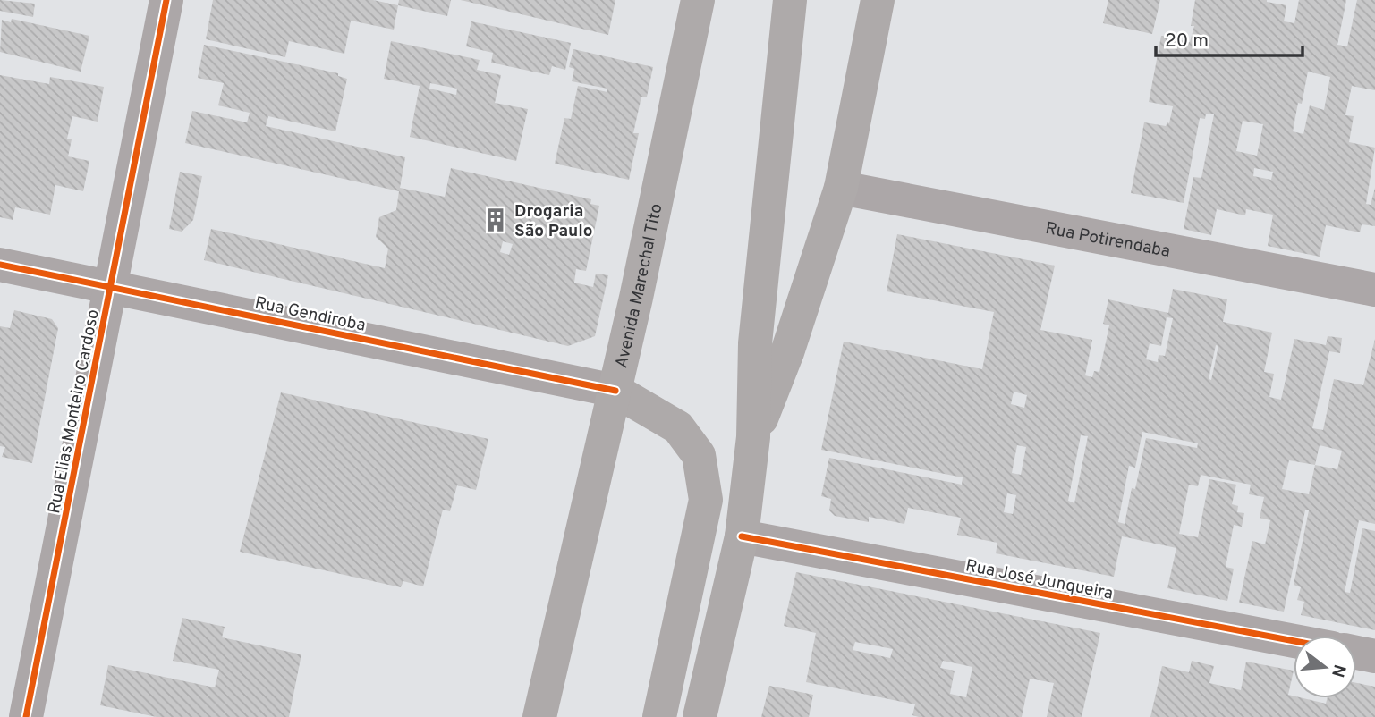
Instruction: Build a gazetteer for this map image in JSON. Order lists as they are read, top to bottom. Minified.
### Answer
{"streets":{"main road":["Avenida Marechal Tito"],"street":["Rua Potirendaba","Rua Gendiroba","Rua Elias Monteiro Cardoso","Rua José Junqueira"]},"crossings":[["Avenida Marechal Tito","Rua Gendiroba"],["Rua Gendiroba","Rua Elias Monteiro Cardoso"]],"places":{"building":["Drogaria São Paulo"]},"scale_bar":"20 m","north":"right"}
